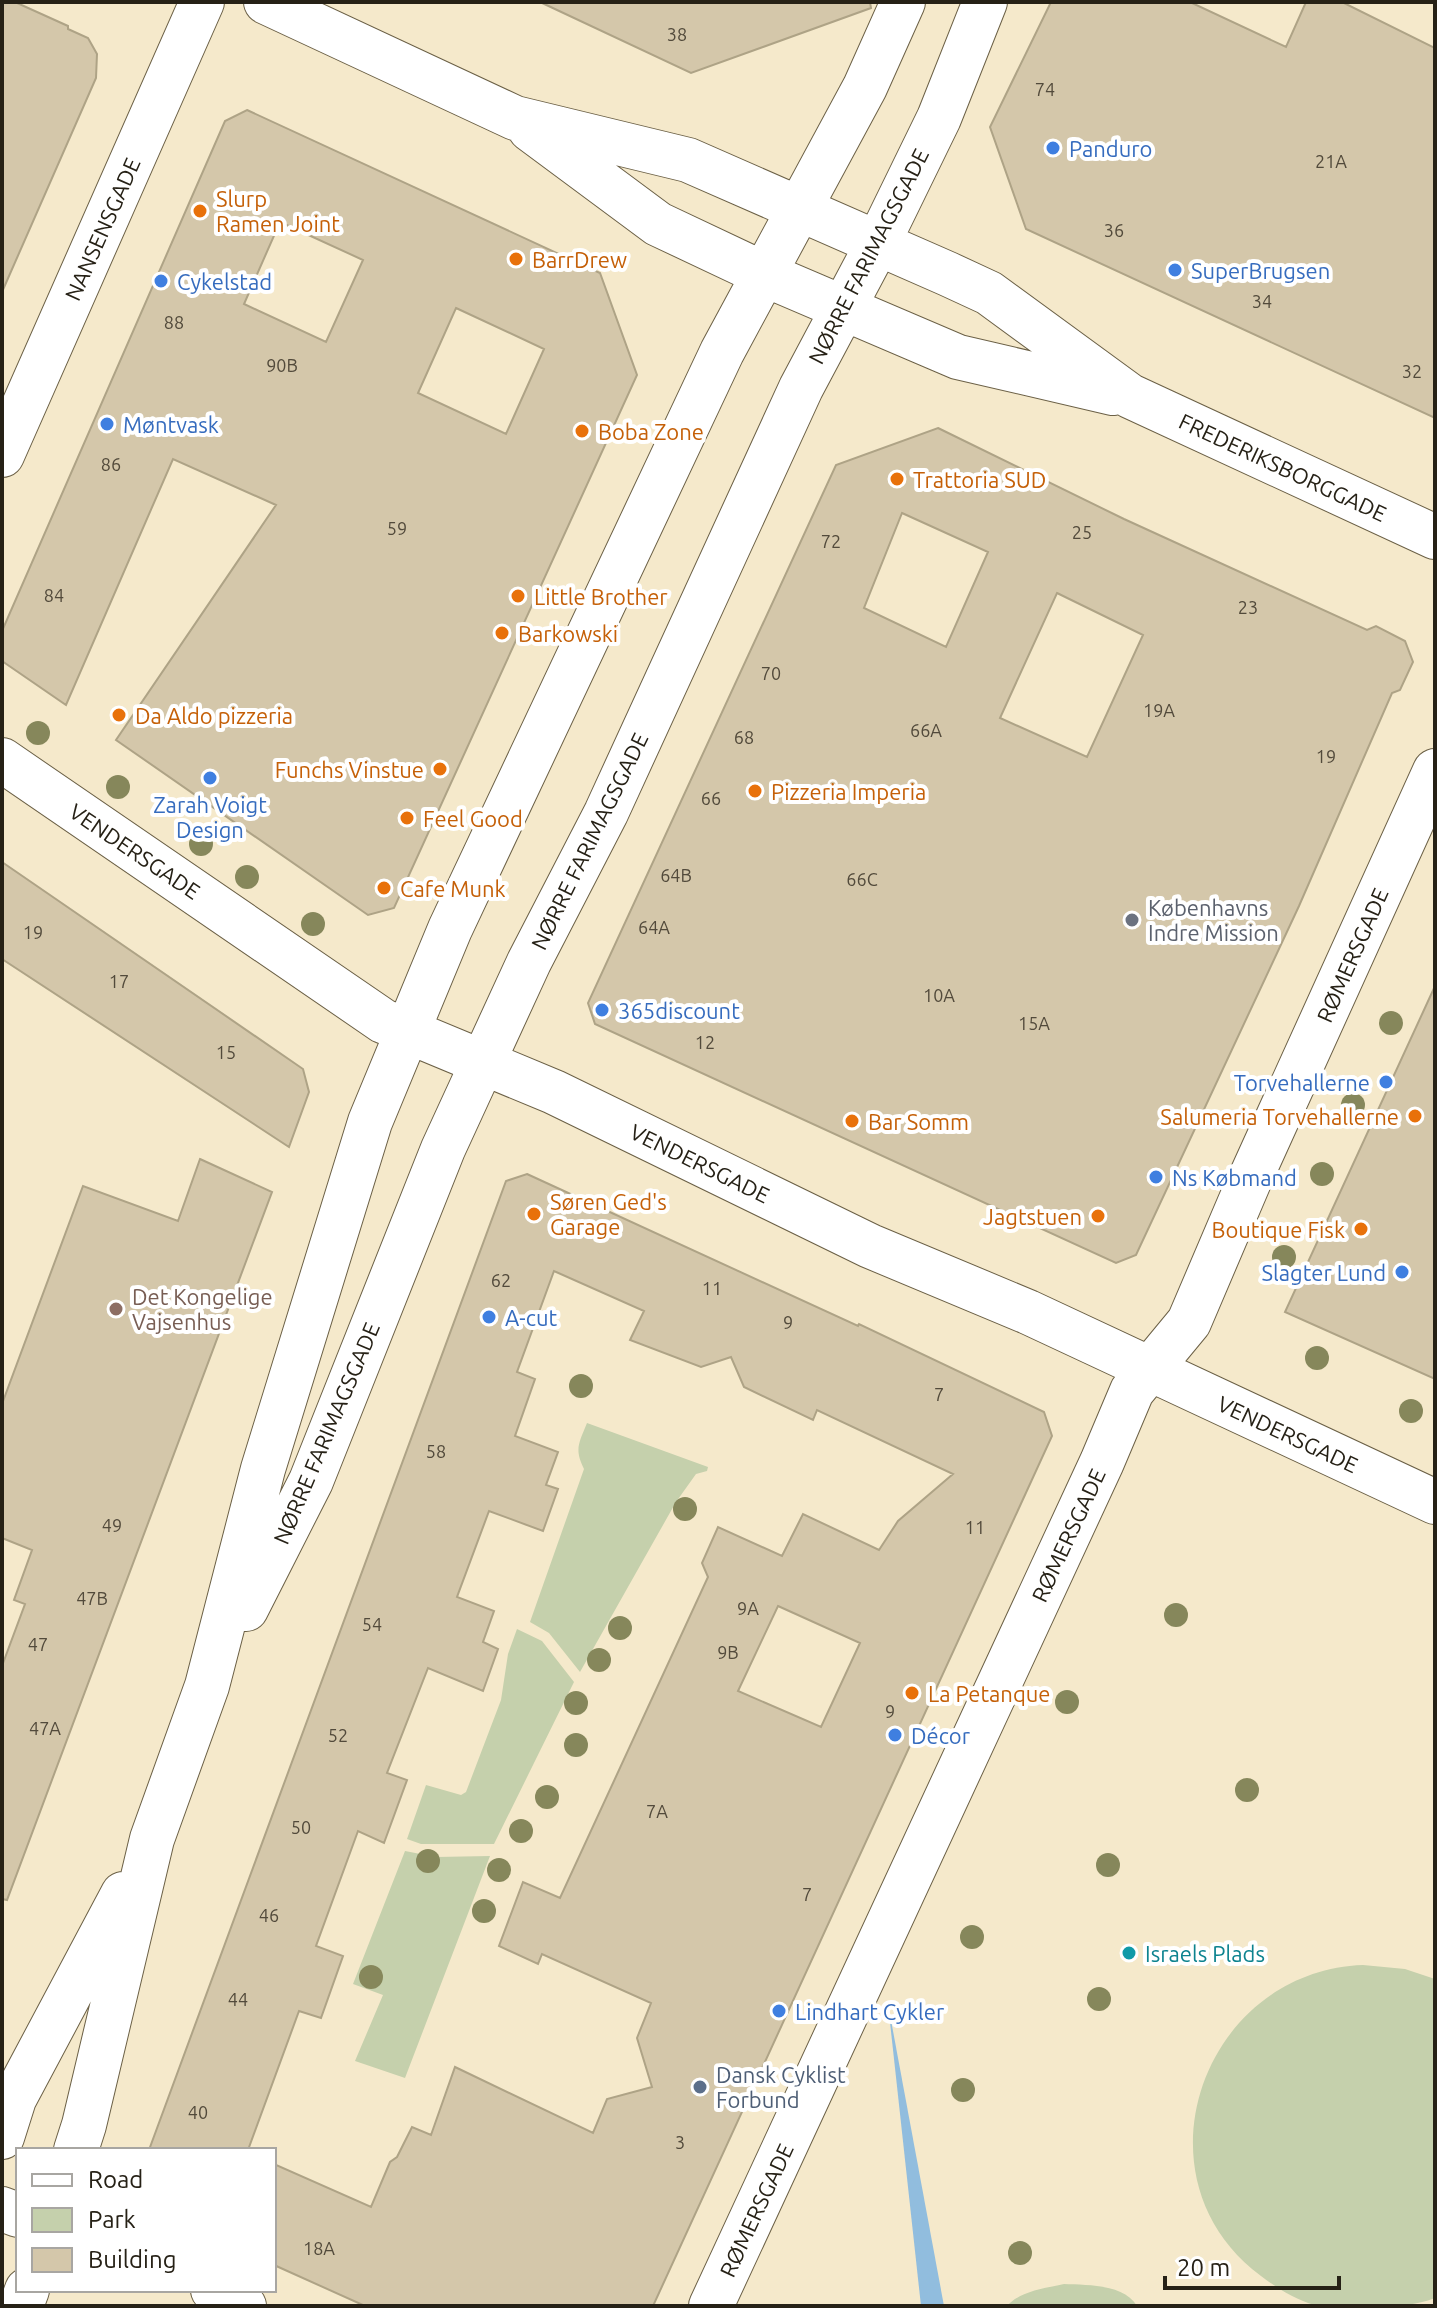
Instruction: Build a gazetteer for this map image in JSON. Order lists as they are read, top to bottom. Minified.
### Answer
{"streets":{"street":["NANSENSGADE","NØRRE FARIMAGSGADE","FREDERIKSBORGGADE","VENDERSGADE","RØMERSGADE"]},"crossings":[["NØRRE FARIMAGSGADE","FREDERIKSBORGGADE"],["NØRRE FARIMAGSGADE","VENDERSGADE"],["VENDERSGADE","RØMERSGADE"]],"places":["Panduro","Slurp Ramen Joint","BarrDrew","SuperBrugsen","Cykelstad","Møntvask","Boba Zone","Trattoria SUD","Little Brother","Barkowski","Da Aldo pizzeria","Funchs Vinstue","Zarah Voigt Design","Pizzeria Imperia","Feel Good","Cafe Munk","Københavns Indre Mission","365discount","Torvehallerne","Salumeria Torvehallerne","Bar Somm","Ns Købmand","Søren Ged's Garage","Jagtstuen","Boutique Fisk","Slagter Lund","Det Kongelige Vajsenhus","A-cut","La Petanque","Décor","Israels Plads","Lindhart Cykler","Dansk Cyklist Forbund"],"house_numbers":["38","74","21A","36","34","88","90B","32","86","59","25","72","84","23","70","19A","66A","68","19","66","64B","66C","64A","19","17","10A","15A","12","15","62","11","9","7","58","49","11","47B","9A","54","47","9B","9","47A","52","7A","50","7","46","44","40","3","18A"],"legend":["Road","Park","Building"],"scale_bar":"20 m"}
